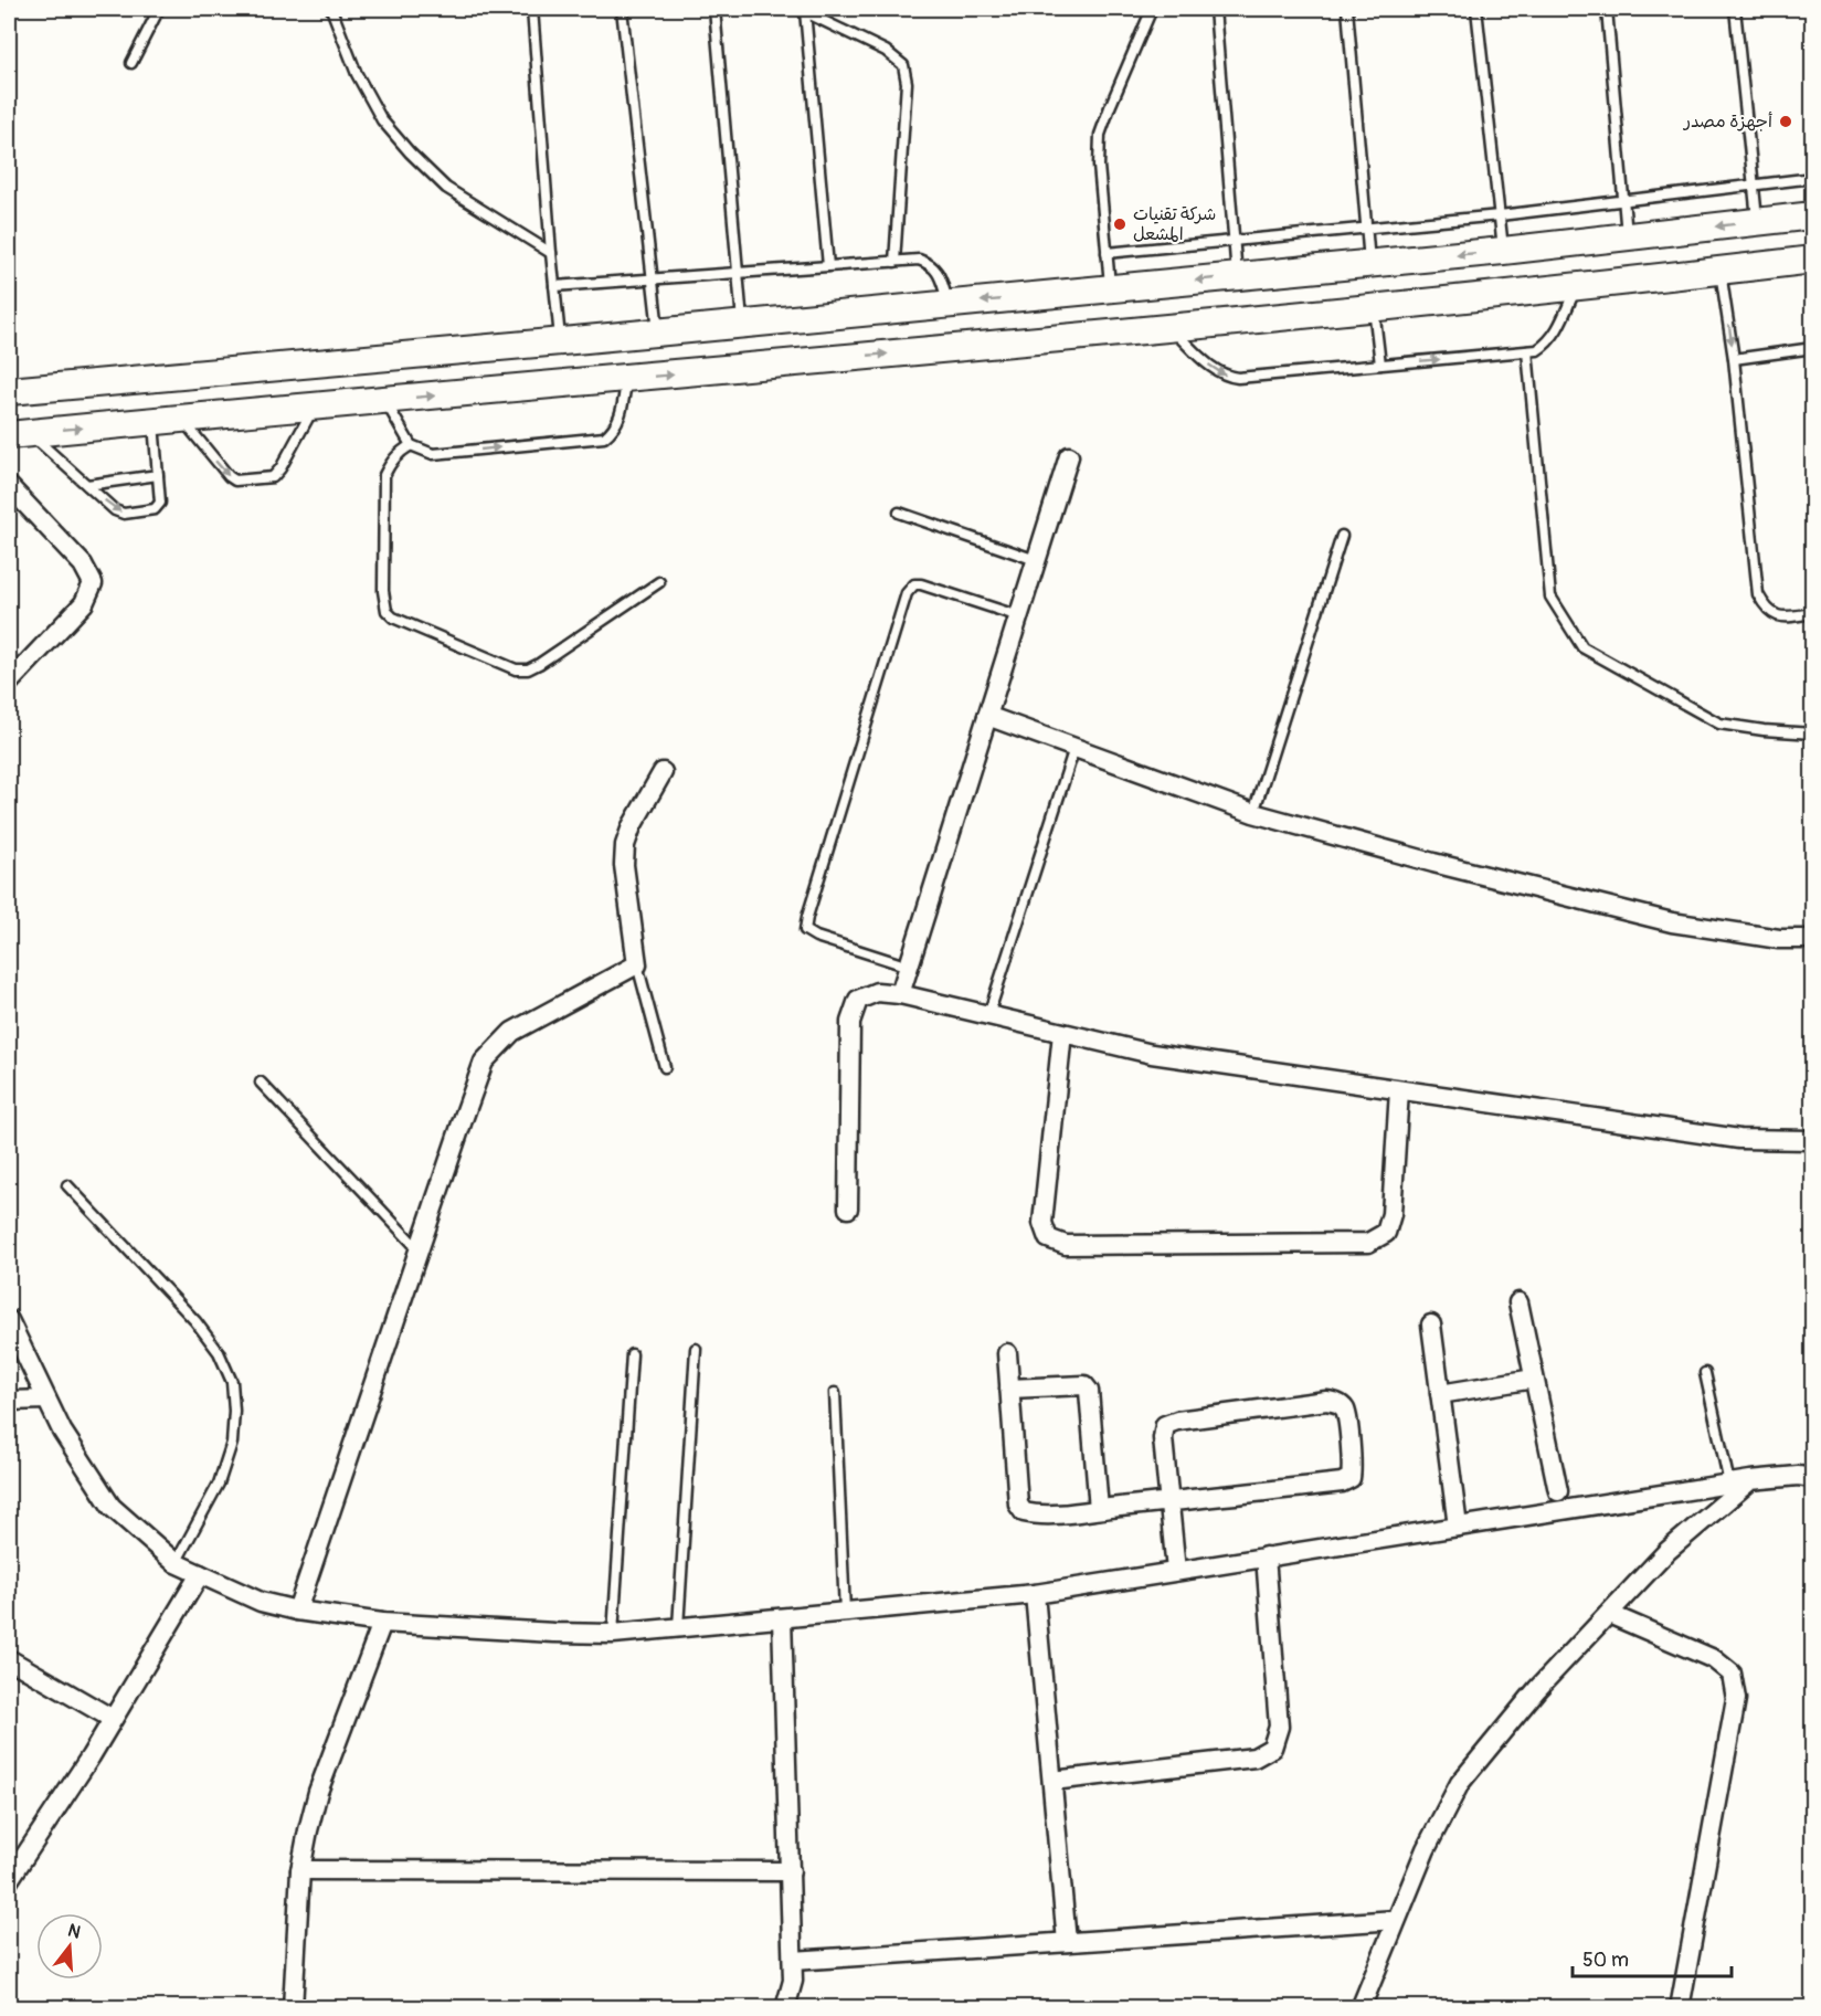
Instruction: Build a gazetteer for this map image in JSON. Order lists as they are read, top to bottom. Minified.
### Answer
{"places":["أجهزة مصدر","شركة تقنيات المشعل"],"scale_bar":"50 m","north":"top"}
